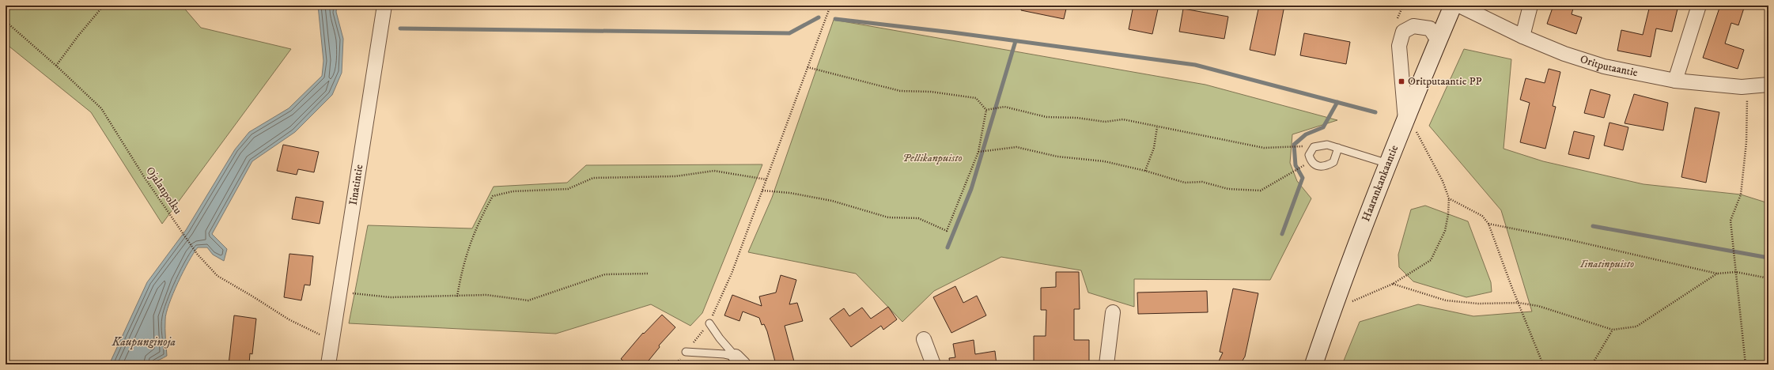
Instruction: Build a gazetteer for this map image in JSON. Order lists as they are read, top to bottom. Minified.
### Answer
{"streets":{"street":["Oritputaantie","Haarankankaantie","Iinatintie"],"path":["Ojalanpolku"]},"crossings":[["Iinatintie","Ojalanpolku"]],"water":["Kaupunginoja"],"parks":["Pellikanpuisto","Iinatinpuisto"],"places":{"transit":["Oritputaantie PP"]}}
